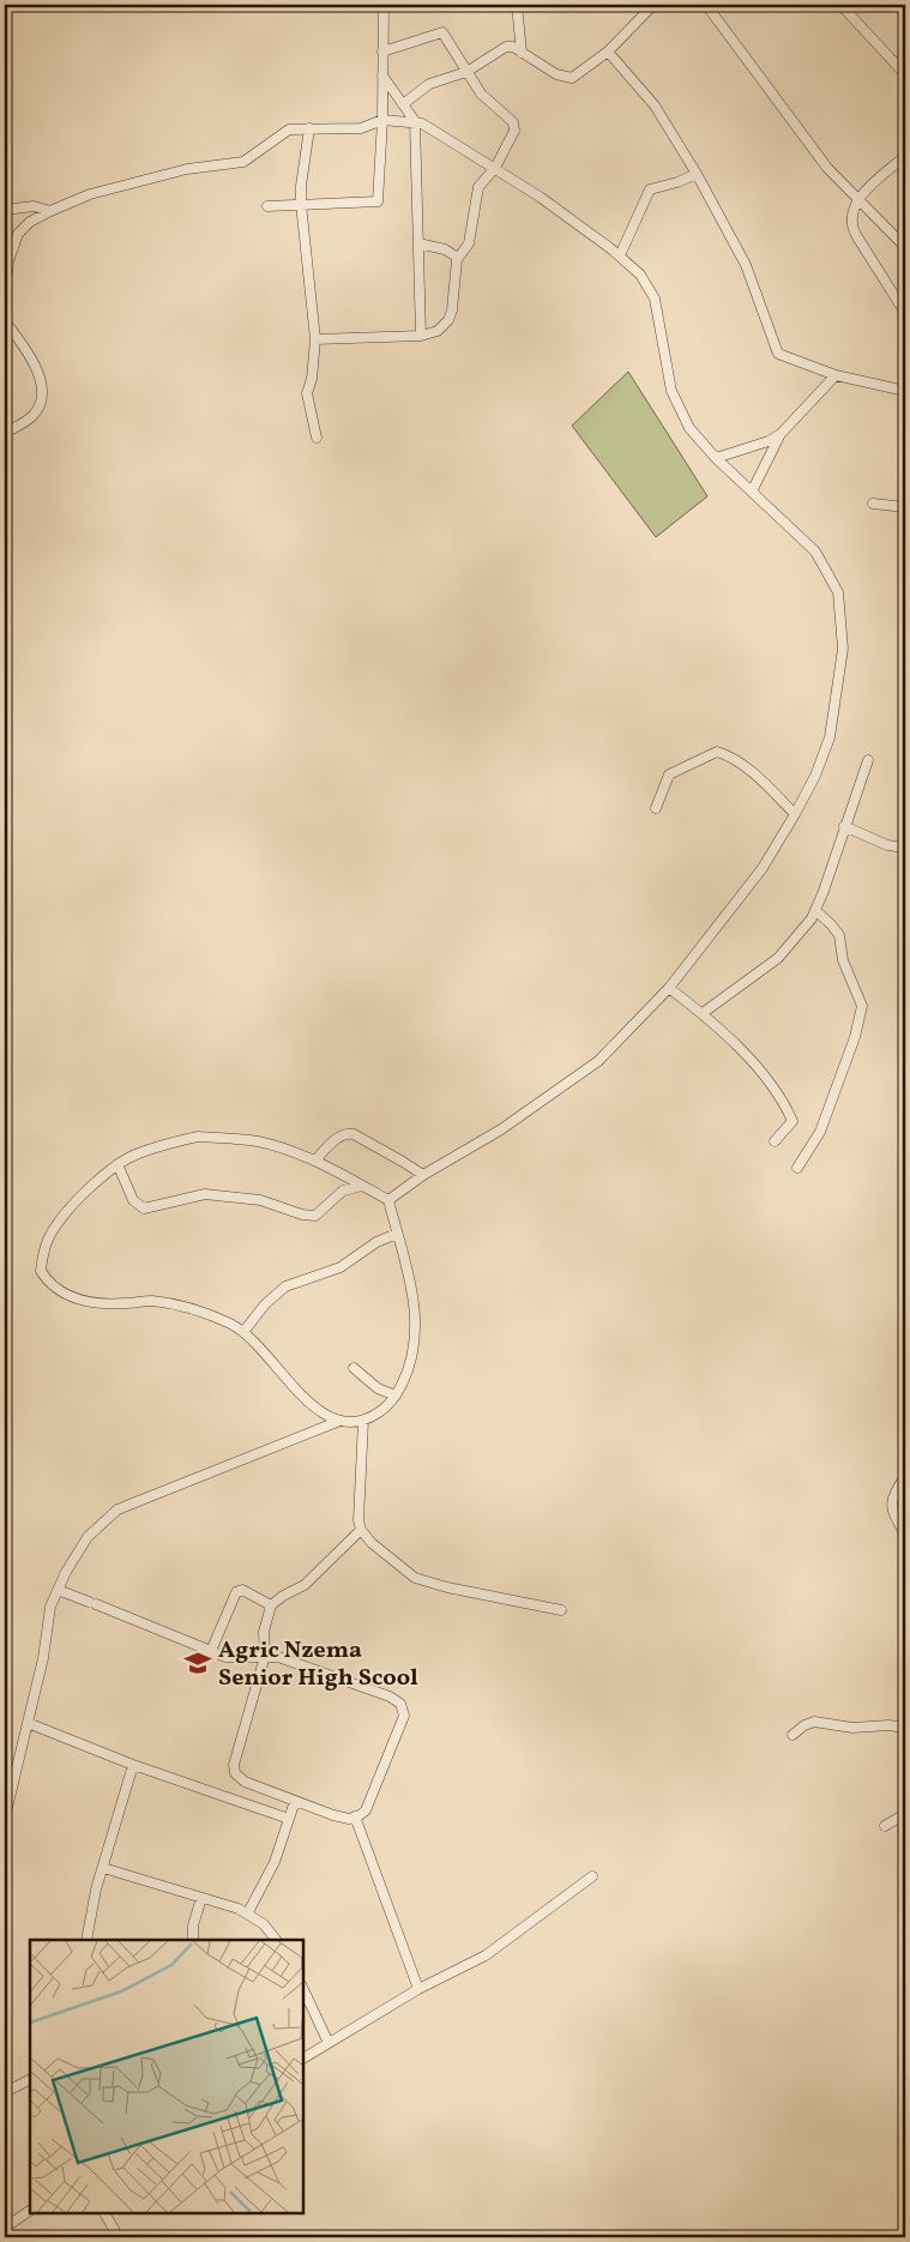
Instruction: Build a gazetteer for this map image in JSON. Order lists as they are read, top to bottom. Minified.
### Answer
{"places":{"school or university":["Agric Nzema Senior High Scool"]}}
